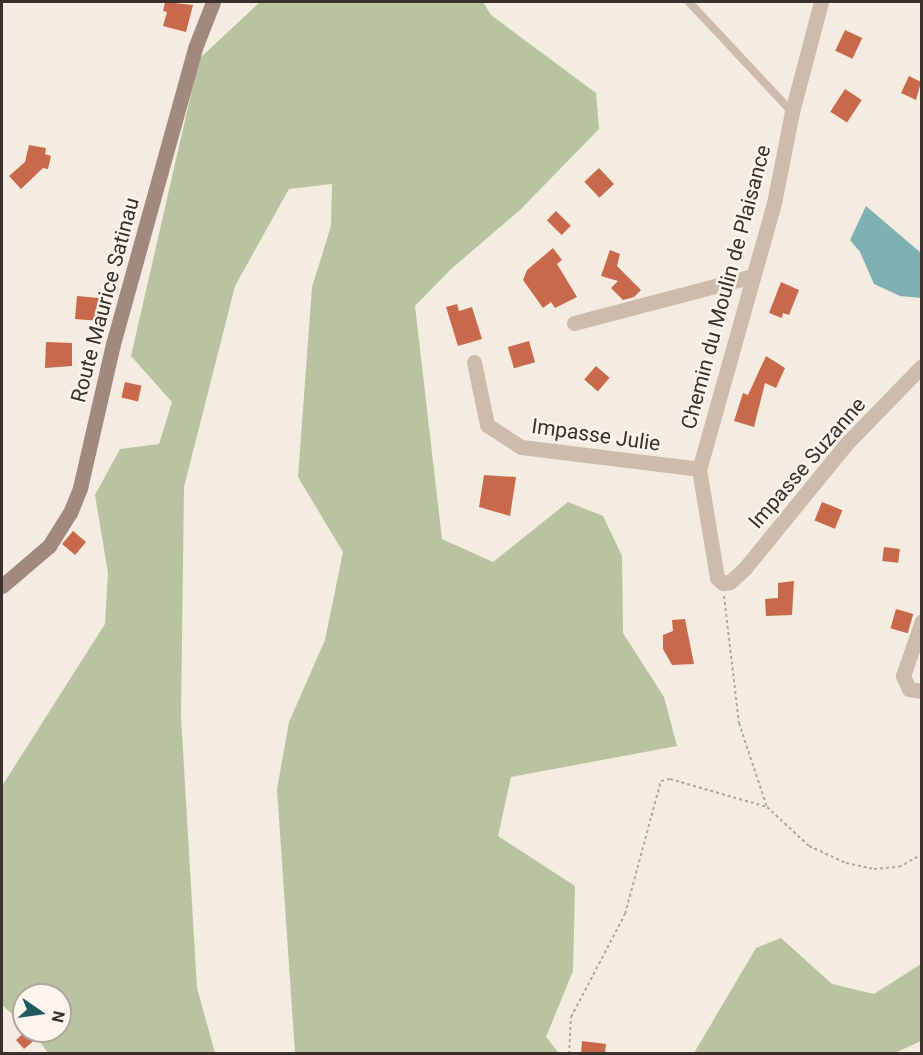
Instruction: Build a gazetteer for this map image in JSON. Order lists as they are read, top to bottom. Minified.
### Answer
{"streets":{"main road":["Route Maurice Satinau"],"street":["Chemin du Moulin de Plaisance","Impasse Julie","Impasse Suzanne"]},"crossings":[["Chemin du Moulin de Plaisance","Impasse Julie"],["Chemin du Moulin de Plaisance","Impasse Suzanne"]],"north":"right"}
